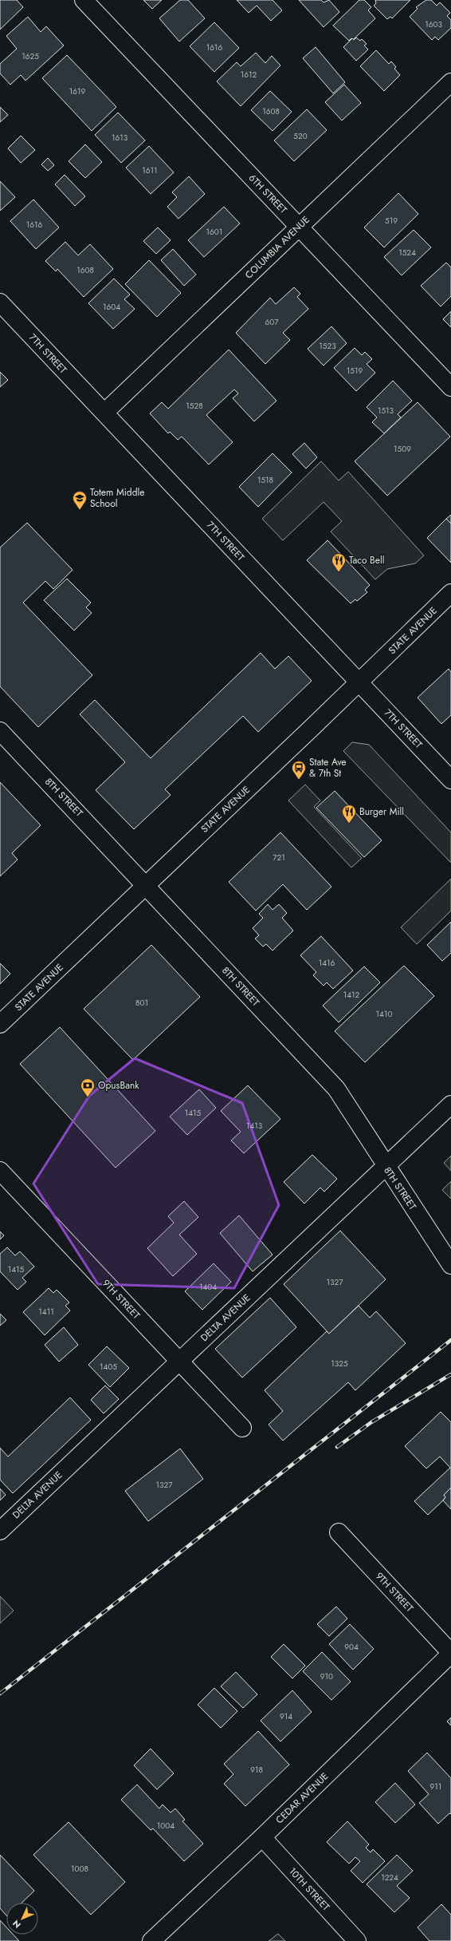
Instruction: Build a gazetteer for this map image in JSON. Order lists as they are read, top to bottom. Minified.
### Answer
{"streets":{"street":["6TH STREET","COLUMBIA AVENUE","7TH STREET","STATE AVENUE","8TH STREET","9TH STREET","DELTA AVENUE","CEDAR AVENUE","10TH STREET"]},"crossings":[["6TH STREET","COLUMBIA AVENUE"],["COLUMBIA AVENUE","7TH STREET"],["7TH STREET","STATE AVENUE"],["STATE AVENUE","8TH STREET"],["8TH STREET","DELTA AVENUE"],["9TH STREET","DELTA AVENUE"],["9TH STREET","CEDAR AVENUE"],["CEDAR AVENUE","10TH STREET"]],"places":{"school or university":["Totem Middle School"],"restaurant":["Taco Bell","Burger Mill"],"bus stop":["State Ave & 7th St"],"bank":["OpusBank"]},"house_numbers":["1603","1616","1625","1612","1619","1608","520","1613","1611","519","1616","1601","1524","1608","1604","607","1523","1519","1528","1513","1509","1518","721","1416","1412","801","1410","1415","1413","1415","1327","1404","1411","1325","1405","1327","904","910","914","918","911","1004","1008","1224"],"north":"bottom left"}
